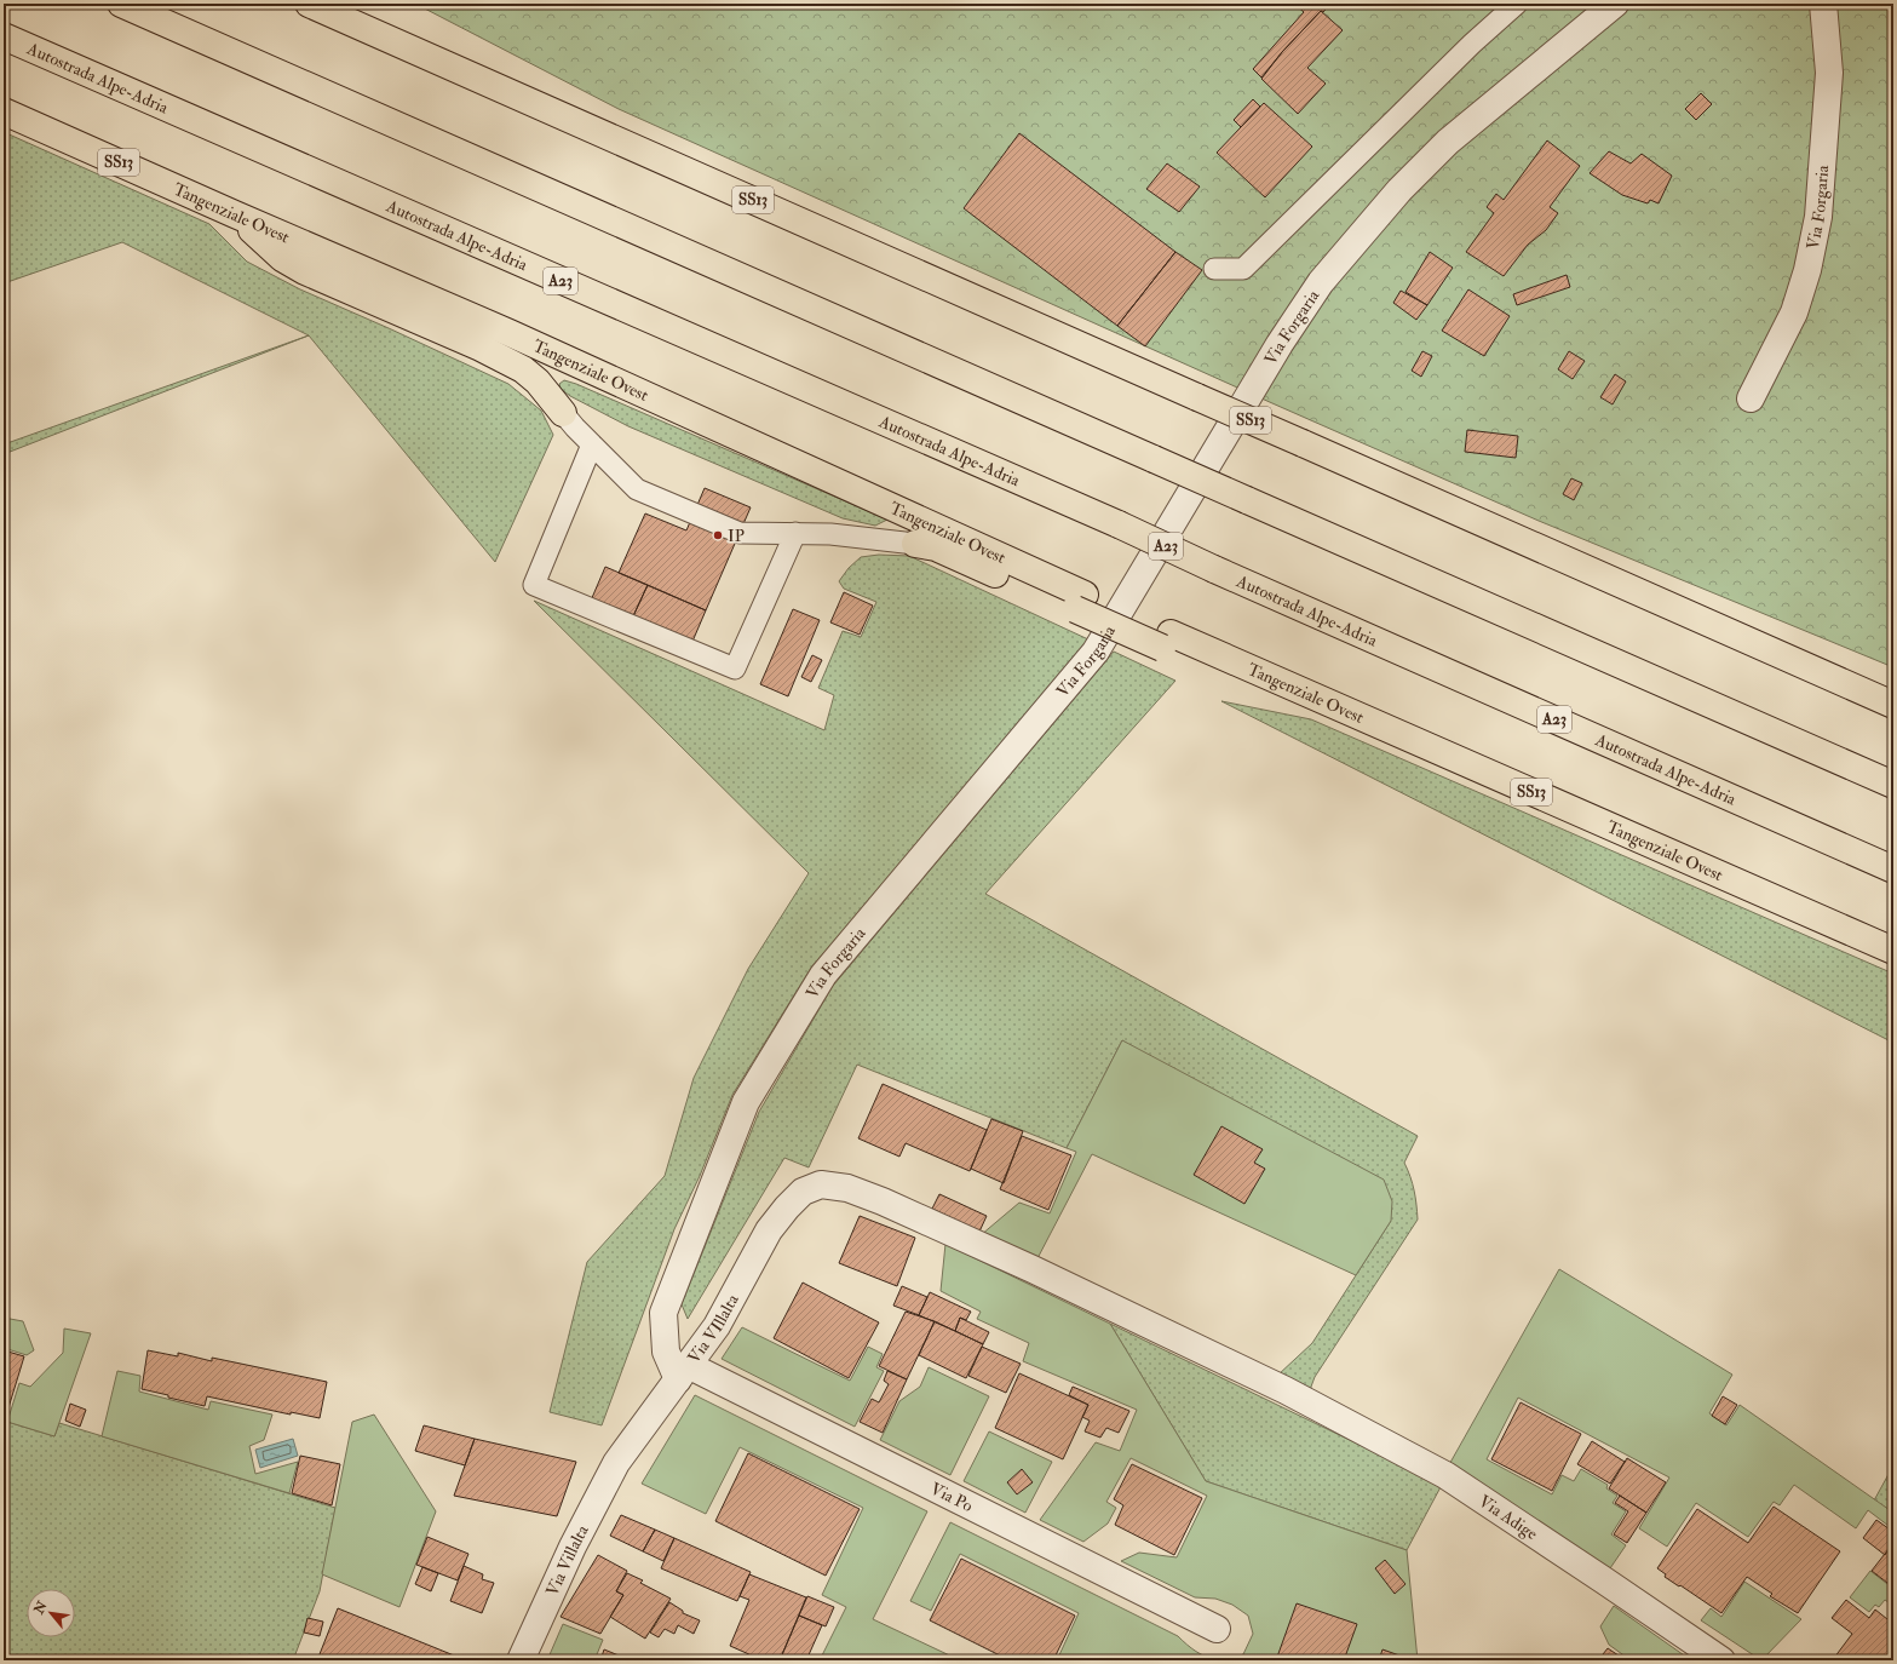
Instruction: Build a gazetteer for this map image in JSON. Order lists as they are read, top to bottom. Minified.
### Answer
{"streets":{"highway":["Autostrada Alpe-Adria","SS13","Tangenziale Ovest","A23"],"street":["Via Forgaria","Via VIllalta","Via Po","Via Adige","Via Villalta"]},"crossings":[["Via Forgaria","Via VIllalta"],["Via Forgaria","Via Po"],["Via VIllalta","Via Po"],["Via VIllalta","Via Adige"],["Via VIllalta","Via Villalta"]],"places":["IP"],"north":"top left"}
